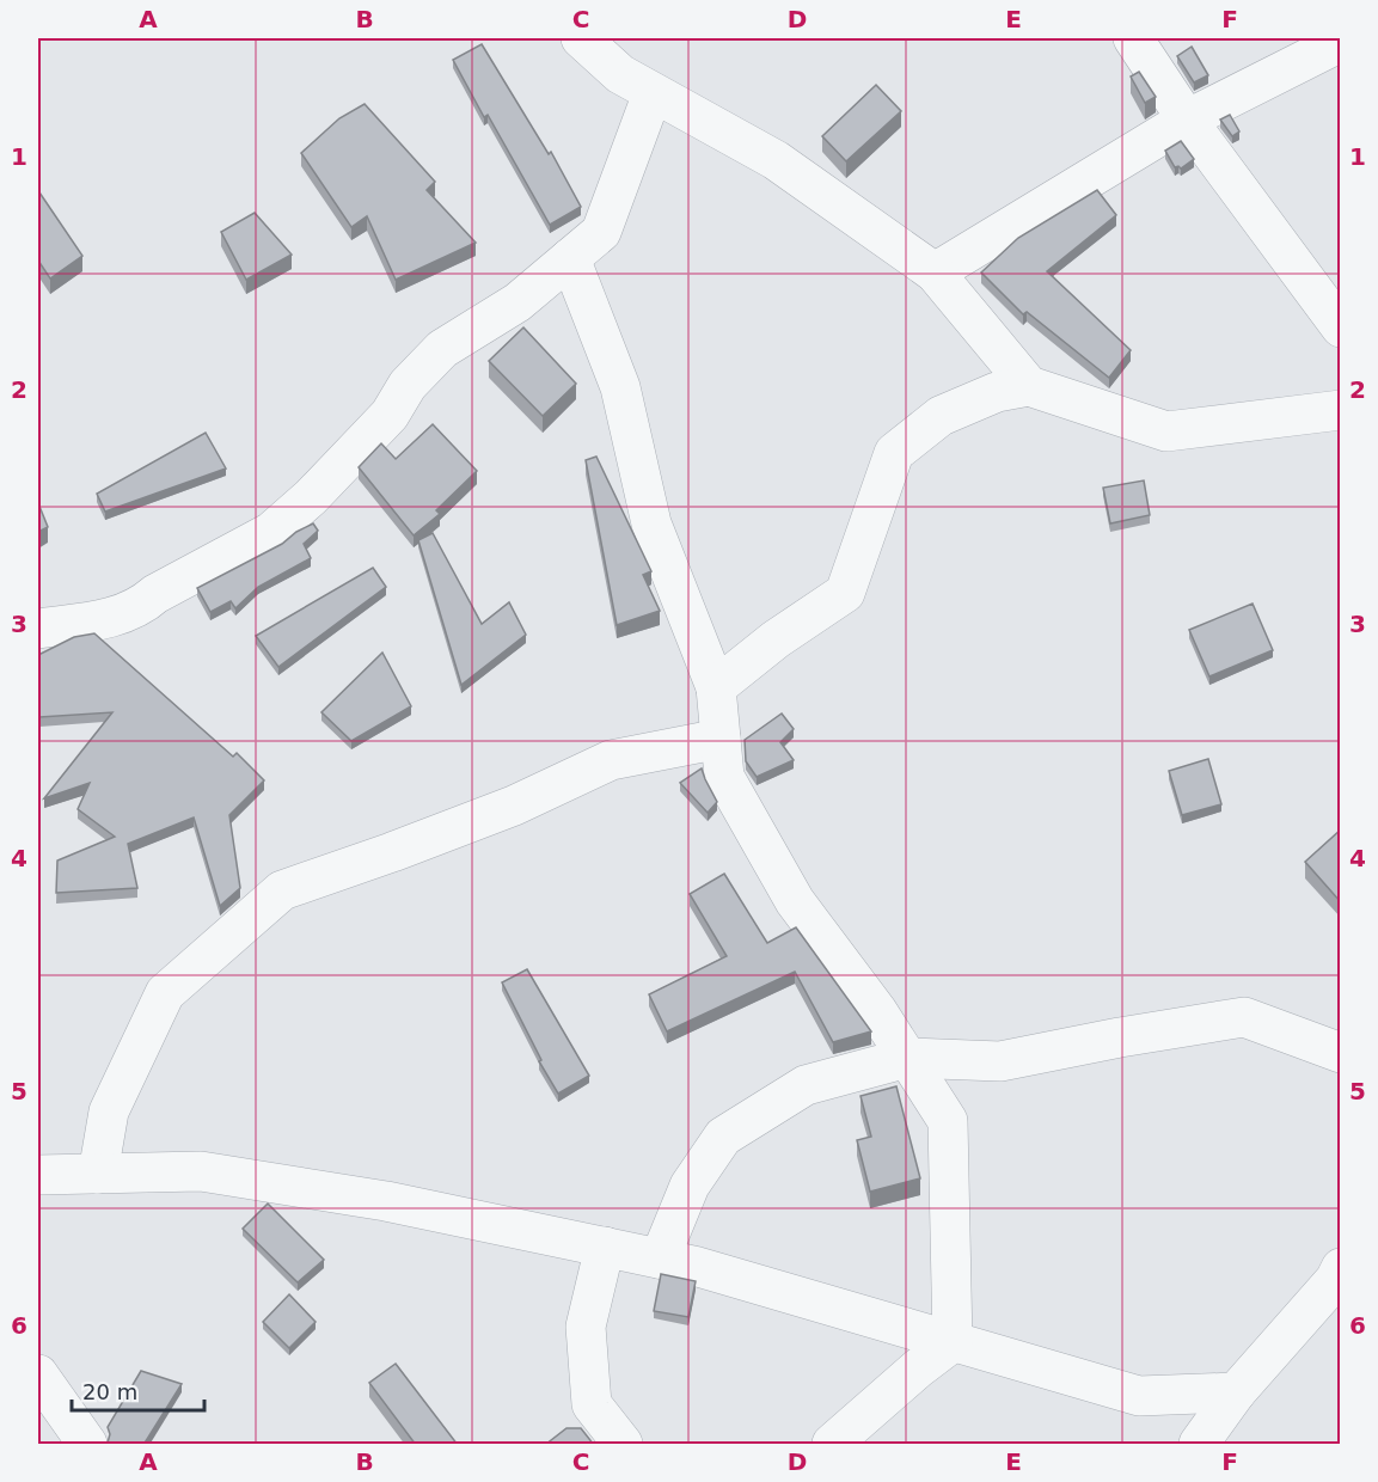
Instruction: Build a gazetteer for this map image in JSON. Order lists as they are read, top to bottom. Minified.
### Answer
{"scale_bar":"20 m","grid":{"columns":["A","B","C","D","E","F"],"rows":["1","2","3","4","5","6"]}}
